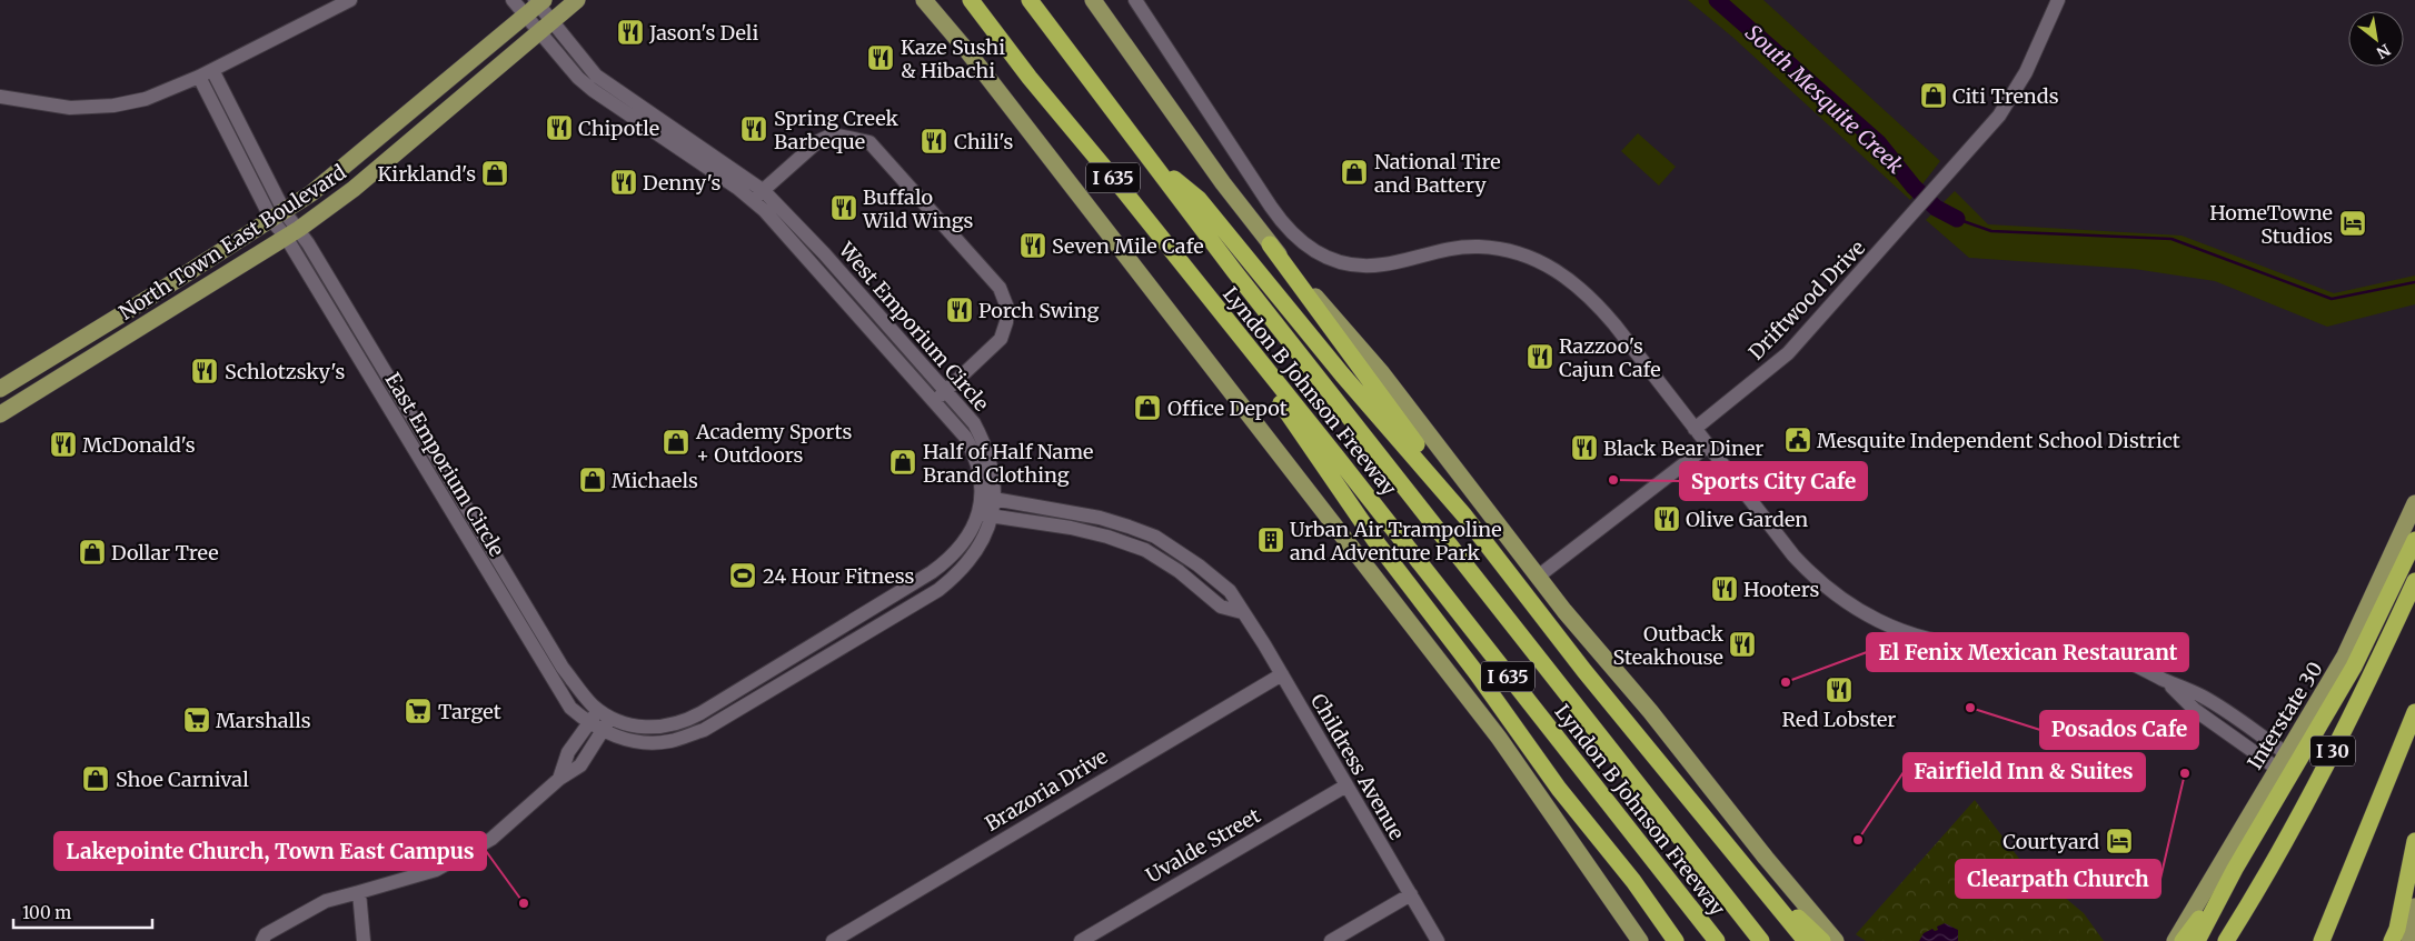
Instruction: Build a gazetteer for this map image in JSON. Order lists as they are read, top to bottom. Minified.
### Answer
{"streets":{"highway":["I 635","Lyndon B Johnson Freeway","I 30"],"main road":["North Town East Boulevard","Interstate 30"],"street":["Driftwood Drive","West Emporium Circle","East Emporium Circle","Childress Avenue","Brazoria Drive","Uvalde Street"]},"crossings":[["North Town East Boulevard","West Emporium Circle"],["North Town East Boulevard","East Emporium Circle"],["West Emporium Circle","East Emporium Circle"],["West Emporium Circle","Childress Avenue"],["Childress Avenue","Brazoria Drive"],["Childress Avenue","Uvalde Street"]],"water":["South Mesquite Creek"],"places":{"restaurant":["Jason's Deli","Kaze Sushi & Hibachi","Chipotle","Spring Creek Barbeque","Chili's","Denny's","Buffalo Wild Wings","Seven Mile Cafe","Porch Swing","Razzoo's Cajun Cafe","Schlotzsky's","McDonald's","Black Bear Diner","Olive Garden","Hooters","Outback Steakhouse","Red Lobster"],"shop":["Citi Trends","National Tire and Battery","Kirkland's","Office Depot","Academy Sports + Outdoors","Half of Half Name Brand Clothing","Michaels","Dollar Tree","Shoe Carnival"],"hotel":["HomeTowne Studios","Courtyard"],"public building":["Mesquite Independent School District"],"other":["Sports City Cafe","El Fenix Mexican Restaurant","Posados Cafe","Clearpath Church","Fairfield Inn & Suites","Lakepointe Church, Town East Campus"],"building":["Urban Air Trampoline and Adventure Park"],"sports":["24 Hour Fitness"],"supermarket":["Target","Marshalls"]},"scale_bar":"100 m","north":"bottom right"}
